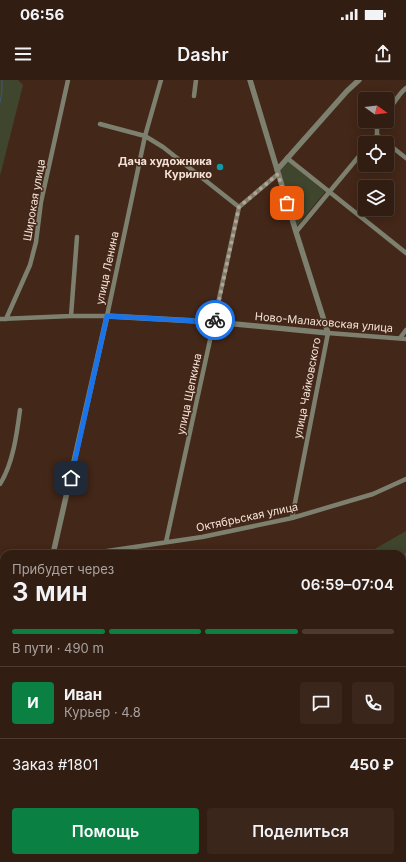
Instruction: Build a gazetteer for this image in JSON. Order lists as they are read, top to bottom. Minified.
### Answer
{"streets":{"street":["Широкая улица","улица Ленина","Ново-Малаховская улица","улица Чайковского","улица Щепкина","Октябрьская улица"]},"crossings":[["Широкая улица","Ново-Малаховская улица"],["улица Ленина","Ново-Малаховская улица"],["Ново-Малаховская улица","улица Чайковского"],["Ново-Малаховская улица","улица Щепкина"],["улица Чайковского","Октябрьская улица"],["улица Щепкина","Октябрьская улица"]],"places":["Дача художника Курилко"],"north":"right","page":{"status":"06:56","header":"Dashr","heading":["3 мин","Прибудет через","06:59–07:04"],"panel":["Иван","Курьер · 4.8","Заказ #1801","450 ₽"],"bar":"В пути · 490 m","round":"И","buttons":["Помощь","Поделиться"]}}
